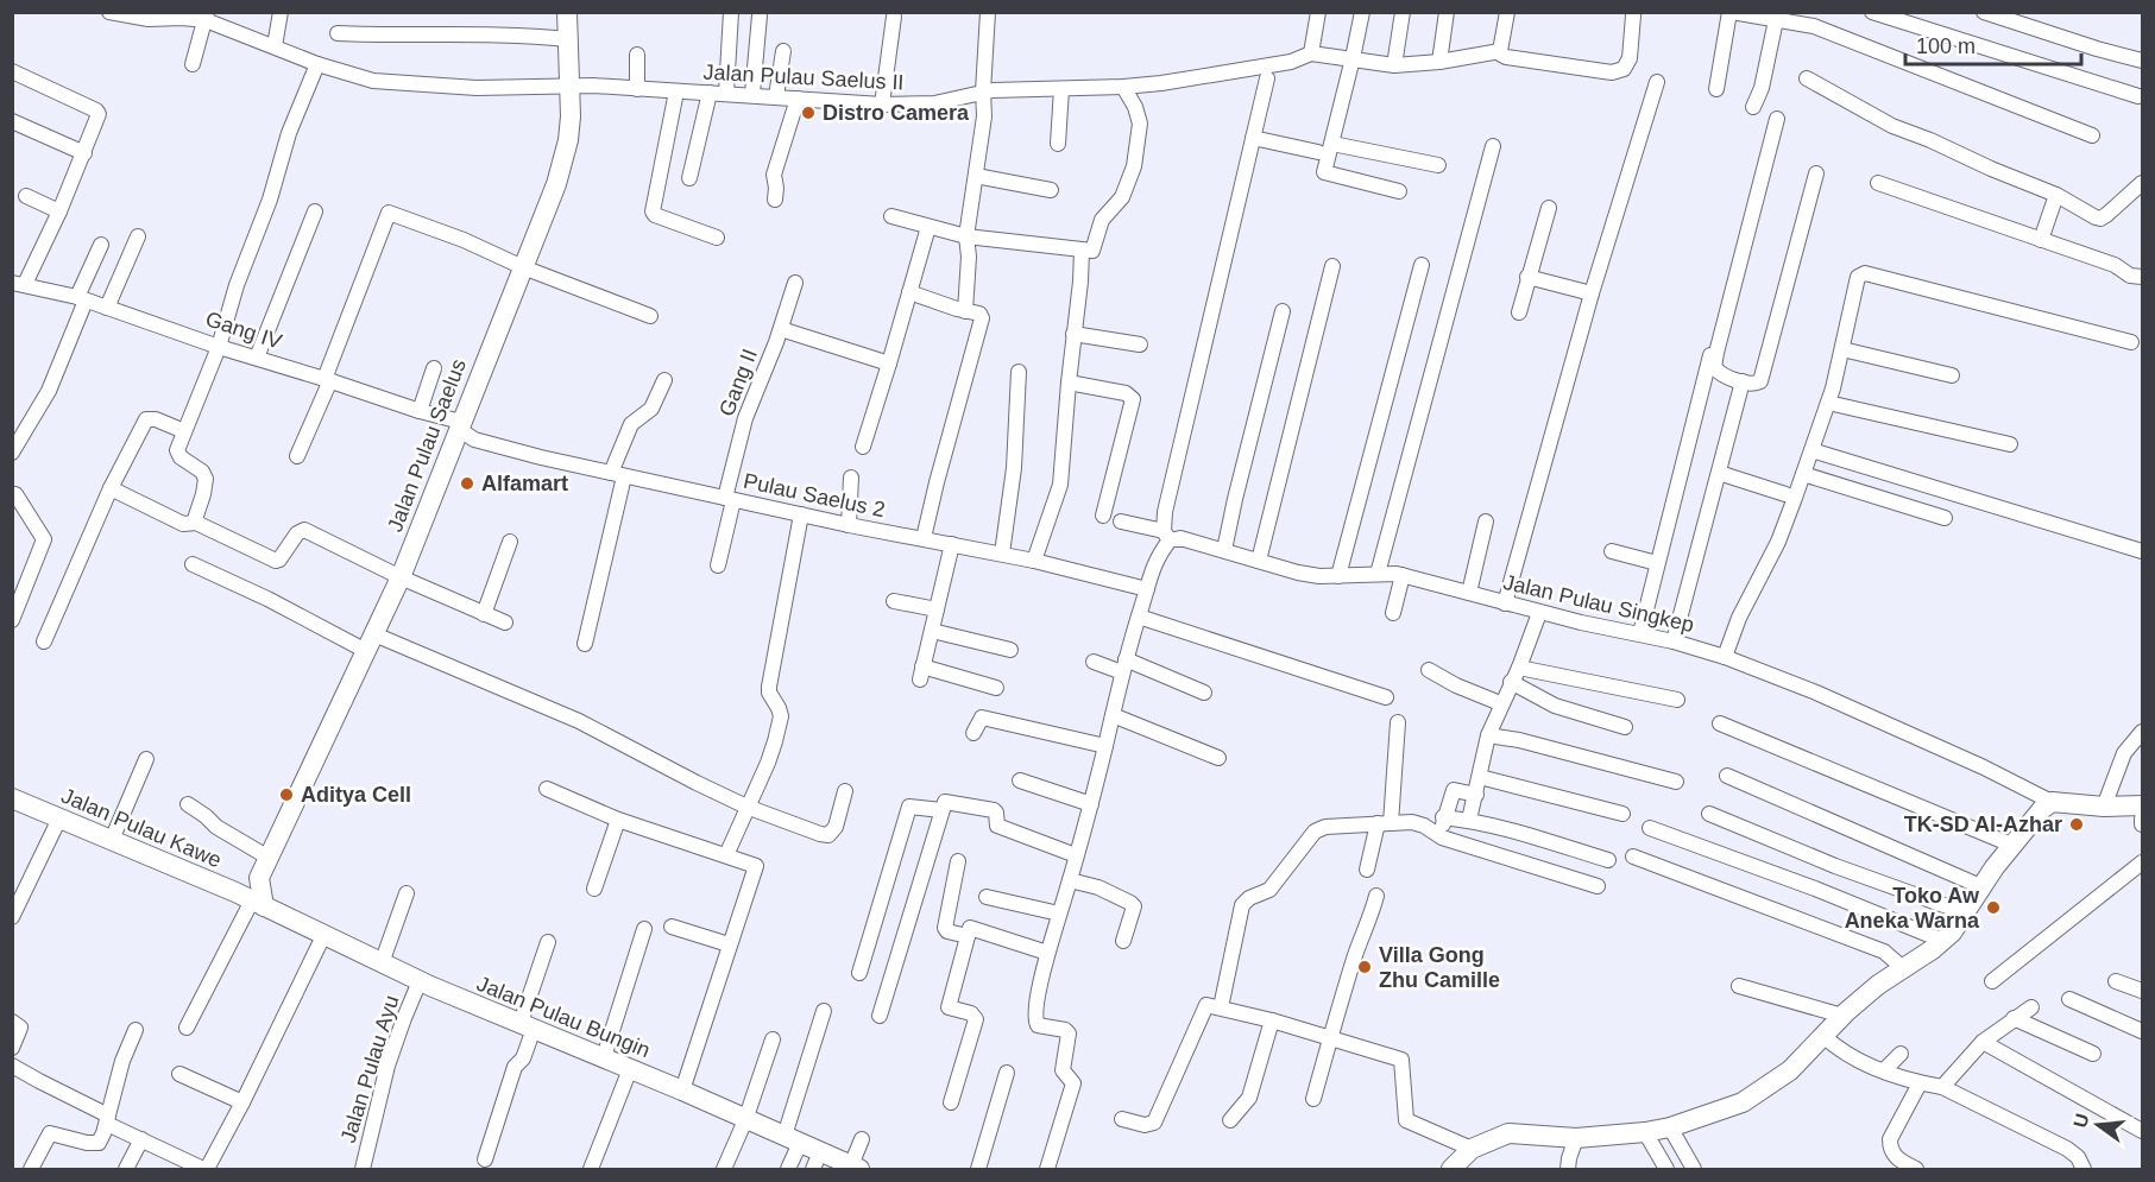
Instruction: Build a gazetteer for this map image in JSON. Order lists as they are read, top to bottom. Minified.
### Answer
{"streets":{"street":["Jalan Pulau Saelus II","Gang IV","Gang II","Jalan Pulau Saelus","Pulau Saelus 2","Jalan Pulau Singkep","Jalan Pulau Kawe","Jalan Pulau Bungin","Jalan Pulau Ayu"]},"crossings":[["Jalan Pulau Saelus II","Jalan Pulau Saelus"],["Gang IV","Jalan Pulau Saelus"],["Gang IV","Pulau Saelus 2"],["Gang II","Pulau Saelus 2"],["Jalan Pulau Saelus","Pulau Saelus 2"],["Jalan Pulau Saelus","Jalan Pulau Kawe"],["Jalan Pulau Saelus","Jalan Pulau Bungin"],["Jalan Pulau Kawe","Jalan Pulau Bungin"],["Jalan Pulau Bungin","Jalan Pulau Ayu"]],"places":["Distro Camera","Alfamart","Aditya Cell","TK-SD Al-Azhar","Toko Aw Aneka Warna","Villa Gong Zhu Camille"],"scale_bar":"100 m","north":"left"}
